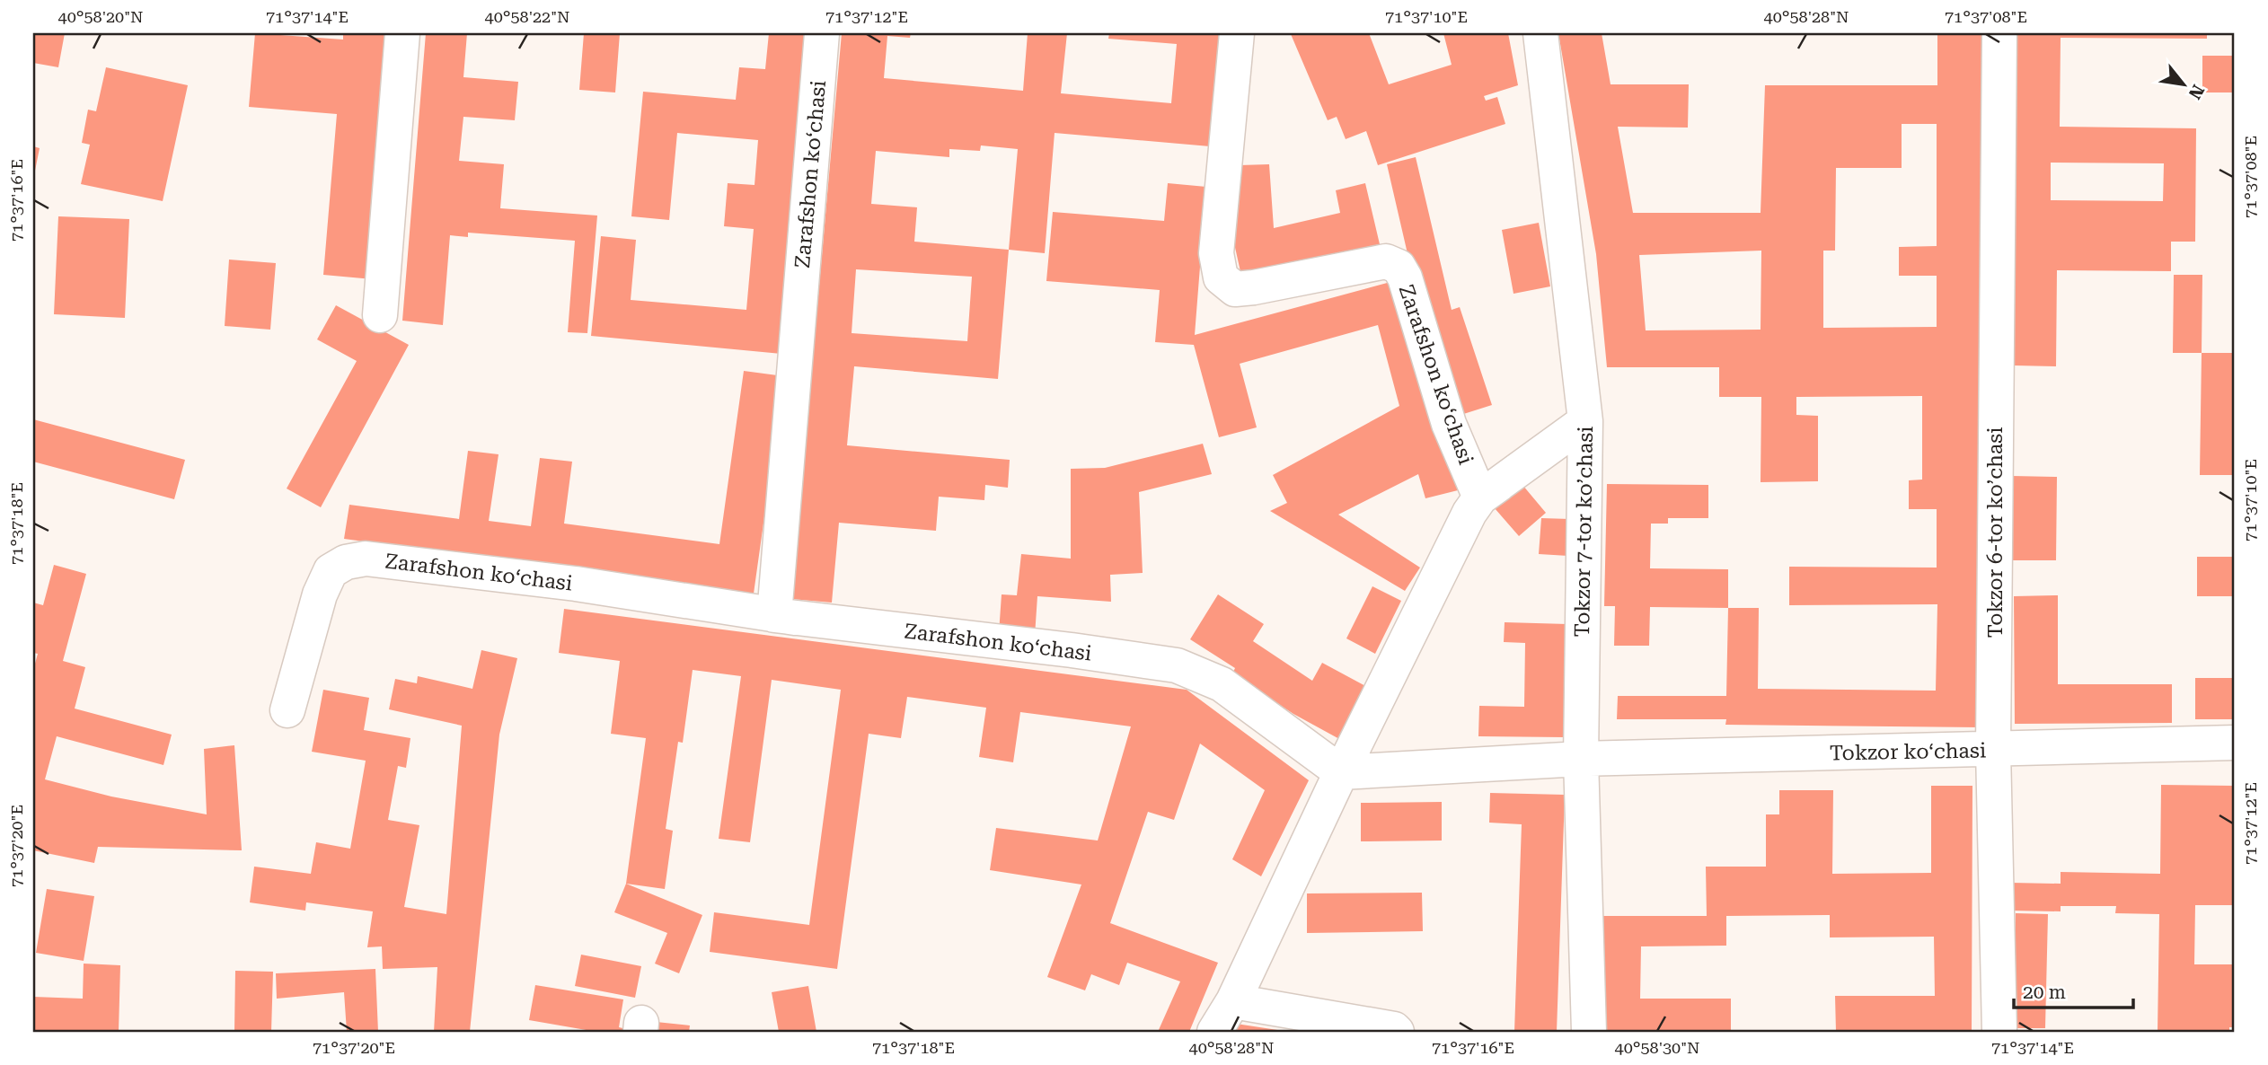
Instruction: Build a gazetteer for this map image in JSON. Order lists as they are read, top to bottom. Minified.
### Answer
{"streets":{"street":["Zarafshon koʻchasi","Tokzor 7-tor koʼchasi","Tokzor 6-tor koʼchasi","Tokzor koʻchasi"]},"crossings":[["Tokzor 7-tor koʼchasi","Tokzor koʻchasi"],["Tokzor 6-tor koʼchasi","Tokzor koʻchasi"]],"scale_bar":"20 m","north":"bottom right","coordinates":["40°58'20\"N","71°37'14\"E","40°58'22\"N","71°37'12\"E","71°37'10\"E","40°58'28\"N","71°37'08\"E","71°37'16\"E","71°37'18\"E","71°37'20\"E","40°58'30\"N"]}
